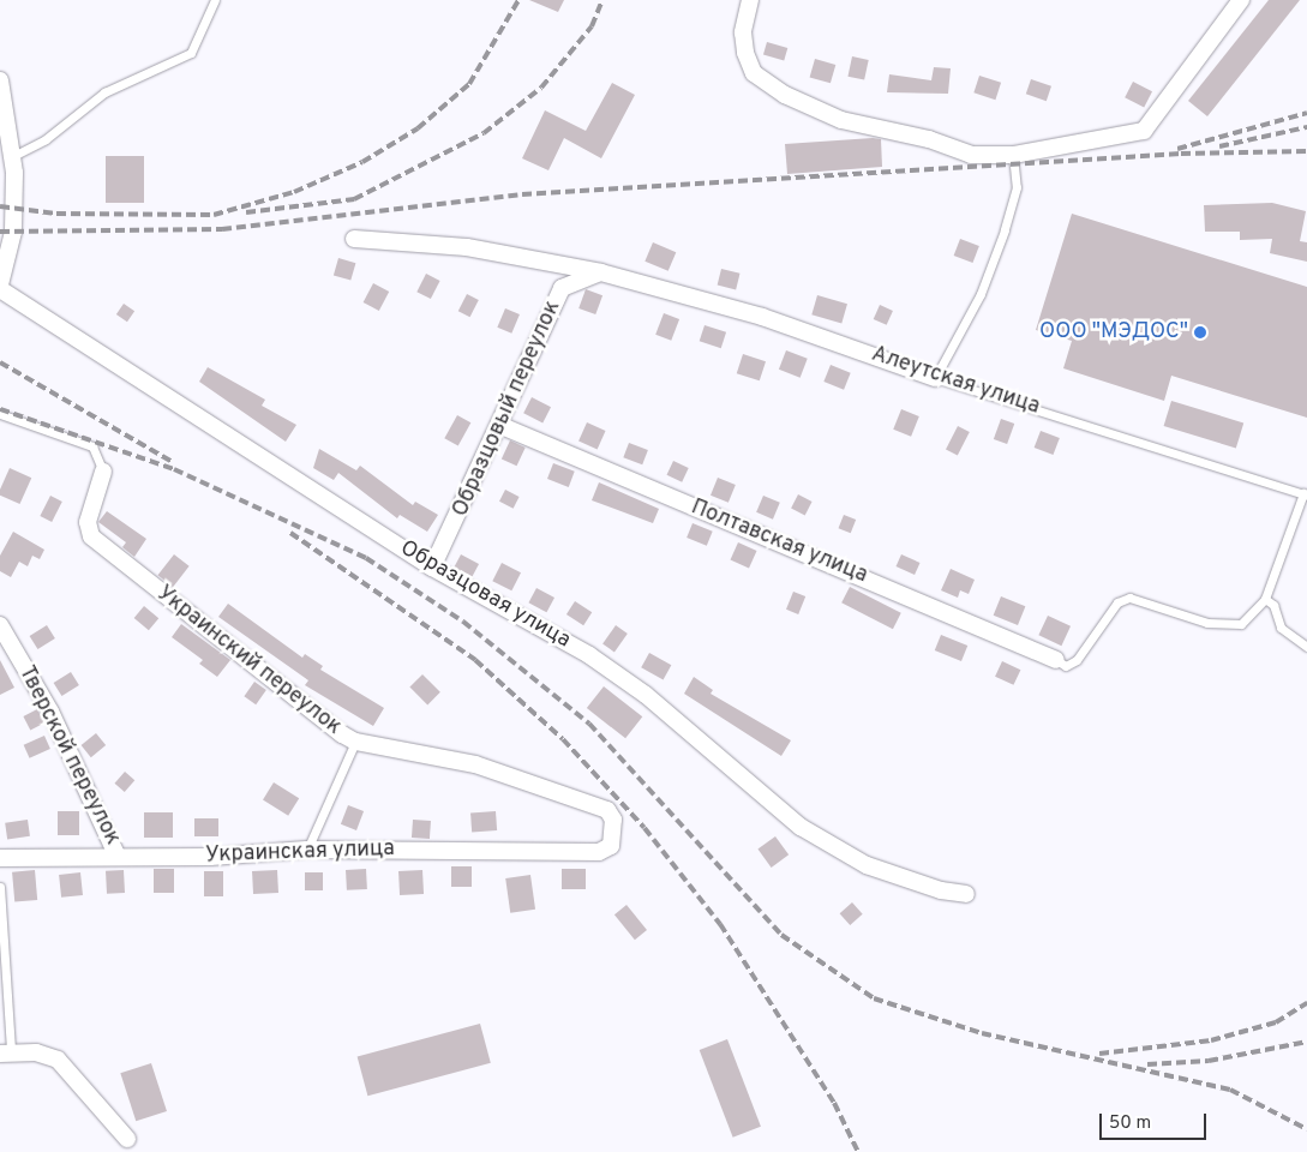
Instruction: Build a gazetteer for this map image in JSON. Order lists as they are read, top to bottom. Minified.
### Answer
{"streets":{"street":["Алеутская улица","Образцовый переулок","Полтавская улица","Образцовая улица","Украинский переулок","Тверской переулок","Украинская улица"]},"crossings":[["Алеутская улица","Образцовый переулок"],["Образцовый переулок","Полтавская улица"],["Образцовый переулок","Образцовая улица"],["Украинский переулок","Украинская улица"],["Тверской переулок","Украинская улица"]],"places":["ООО \"МЭДОС\""],"scale_bar":"50 m"}
